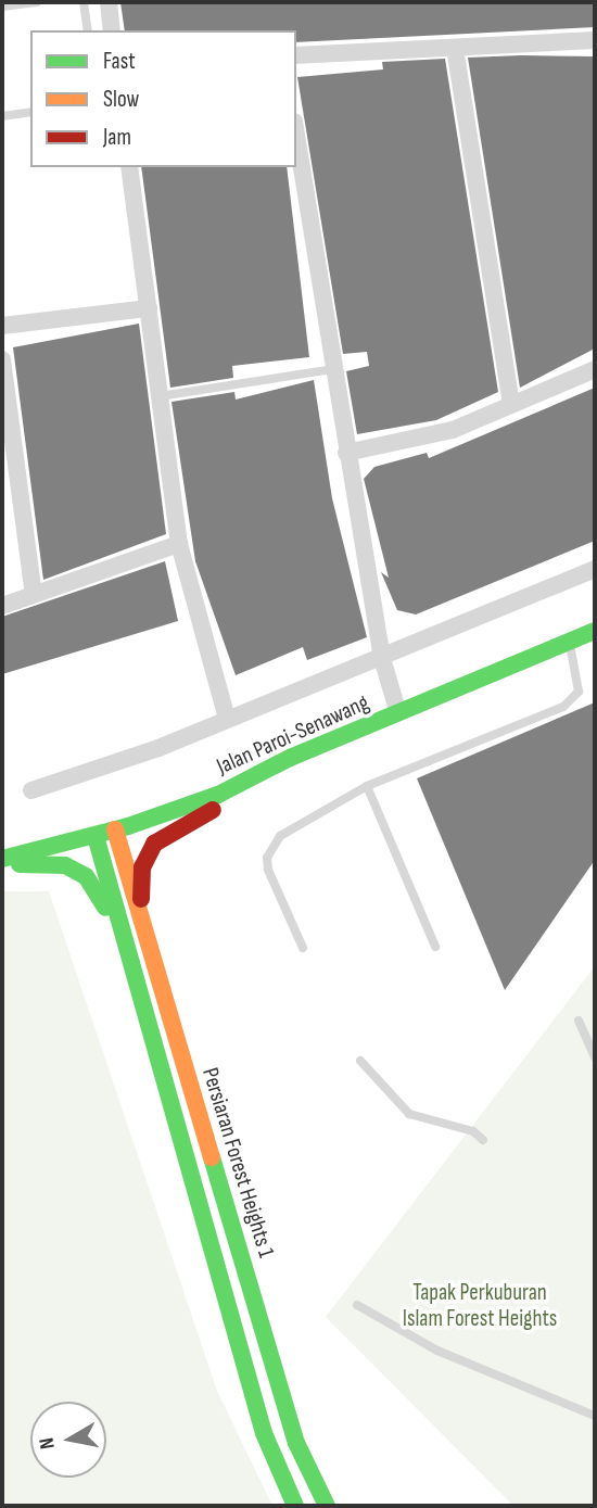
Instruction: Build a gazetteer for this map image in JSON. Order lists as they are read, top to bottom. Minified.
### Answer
{"streets":{"street":["Jalan Paroi-Senawang","Persiaran Forest Heights 1"]},"crossings":[["Jalan Paroi-Senawang","Persiaran Forest Heights 1"]],"parks":["Tapak Perkuburan Islam Forest Heights"],"legend":["Fast","Slow","Jam"],"north":"left"}
